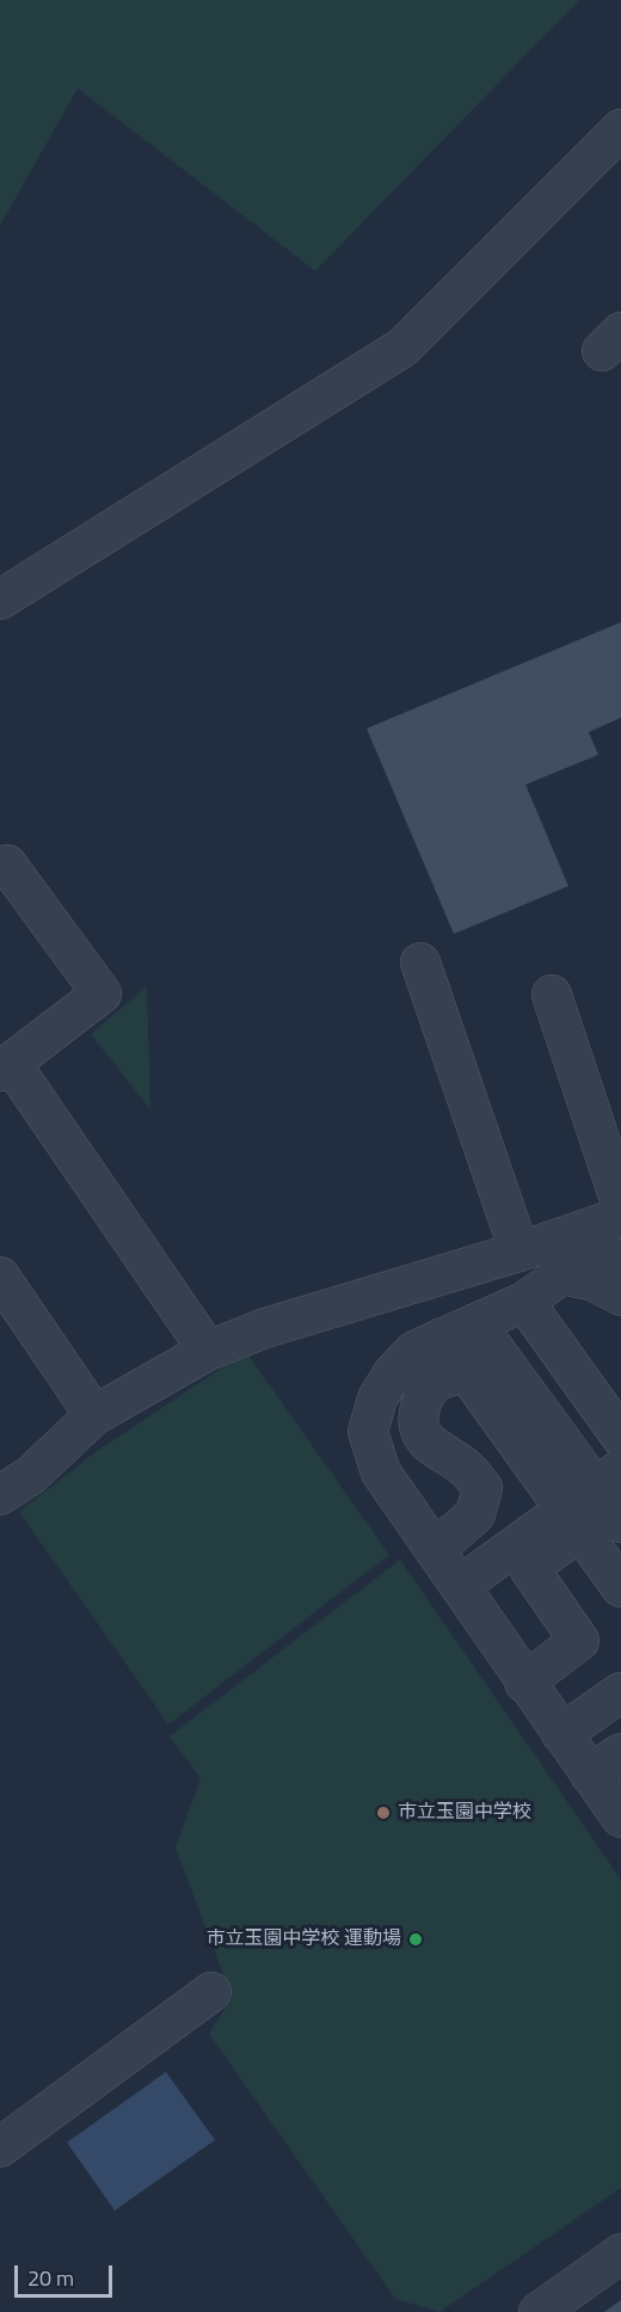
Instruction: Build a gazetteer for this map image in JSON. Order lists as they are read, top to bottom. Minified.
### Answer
{"places":["市立玉園中学校","市立玉園中学校 運動場"],"scale_bar":"20 m"}
